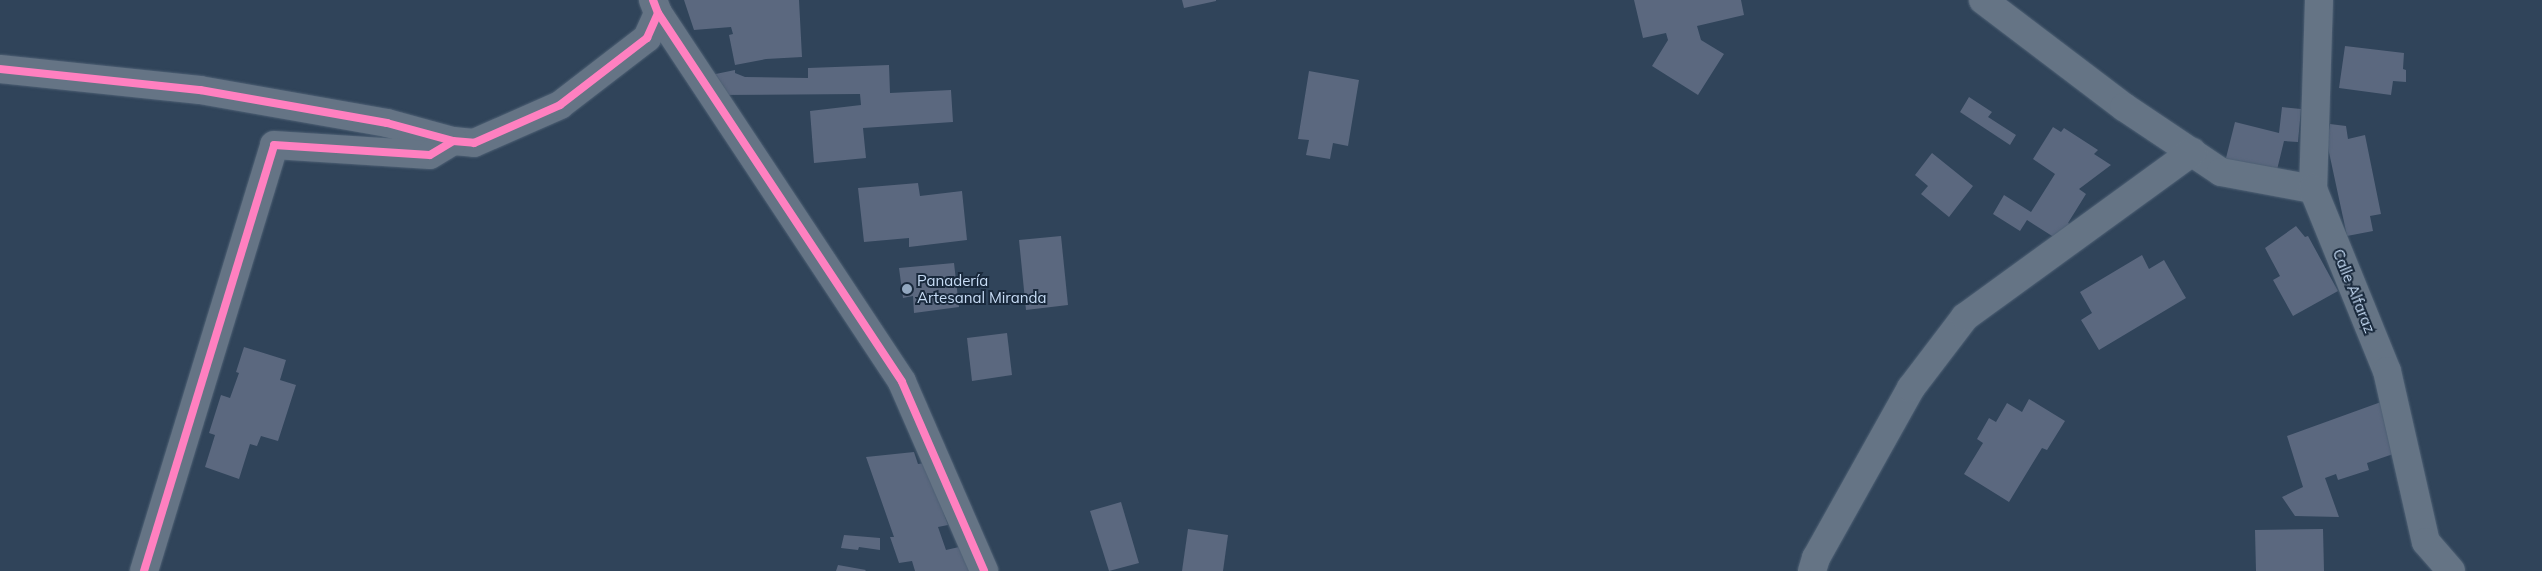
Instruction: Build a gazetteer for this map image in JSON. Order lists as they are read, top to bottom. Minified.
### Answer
{"streets":{"street":["Calle Alfaraz"]},"places":["Panadería Artesanal Miranda"]}
